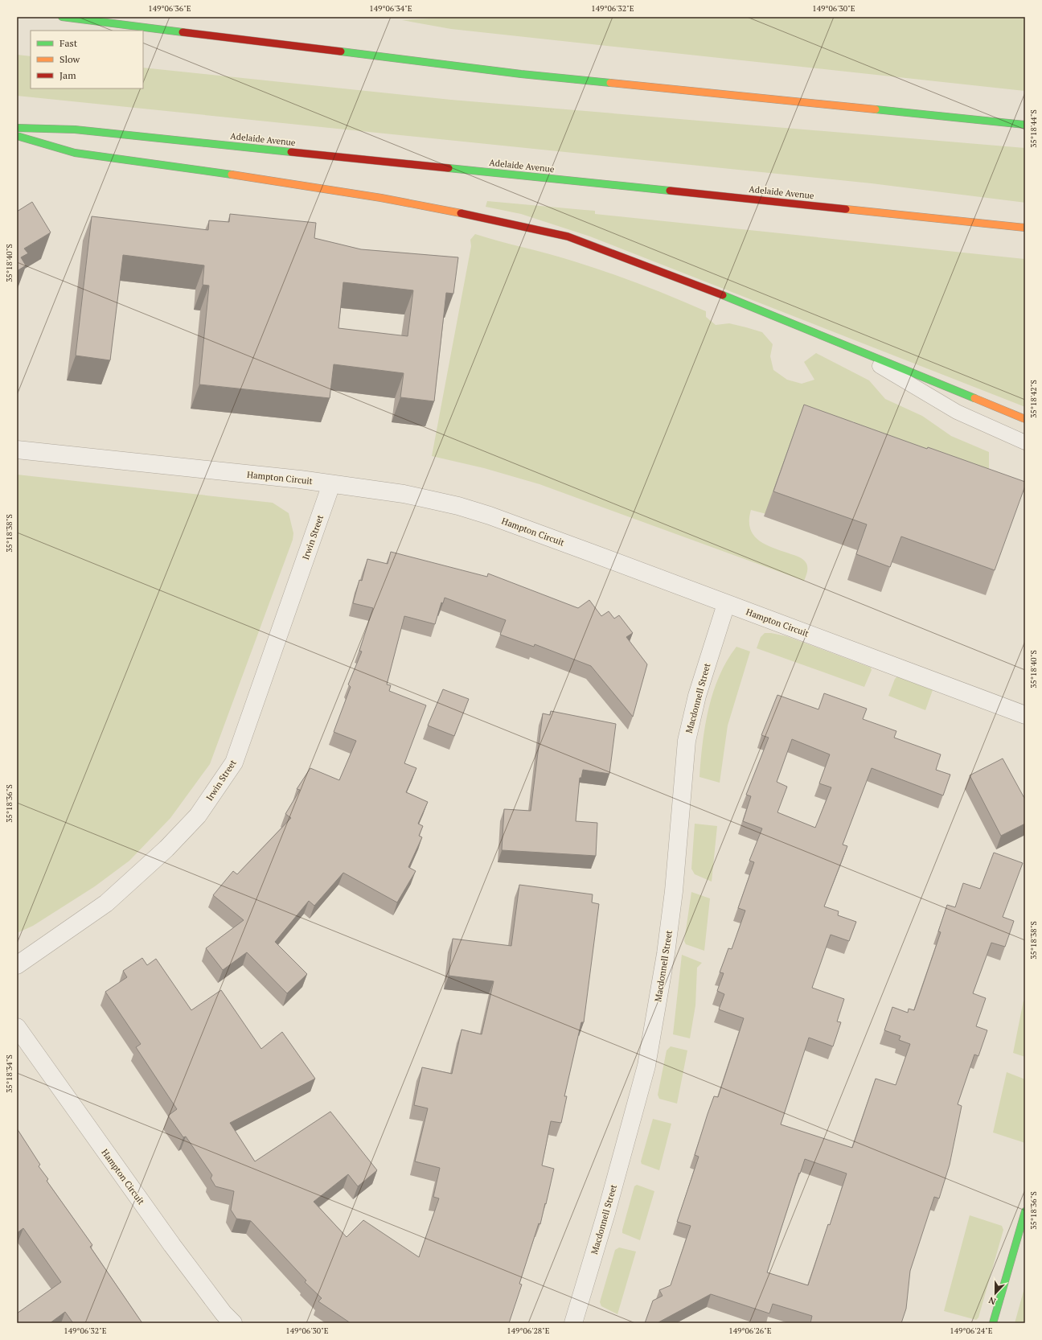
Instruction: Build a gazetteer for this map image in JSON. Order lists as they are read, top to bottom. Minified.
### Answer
{"streets":{"main road":["Adelaide Avenue"],"street":["Hampton Circuit","Irwin Street","Macdonnell Street"]},"crossings":[["Hampton Circuit","Irwin Street"],["Hampton Circuit","Macdonnell Street"]],"legend":["Fast","Slow","Jam"],"north":"bottom","coordinates":["149°06'36\"E","149°06'34\"E","149°06'32\"E","149°06'30\"E","35°18'44\"S","35°18'40\"S","35°18'42\"S","35°18'38\"S","35°18'36\"S","35°18'34\"S","149°06'28\"E","149°06'26\"E","149°06'24\"E"]}
